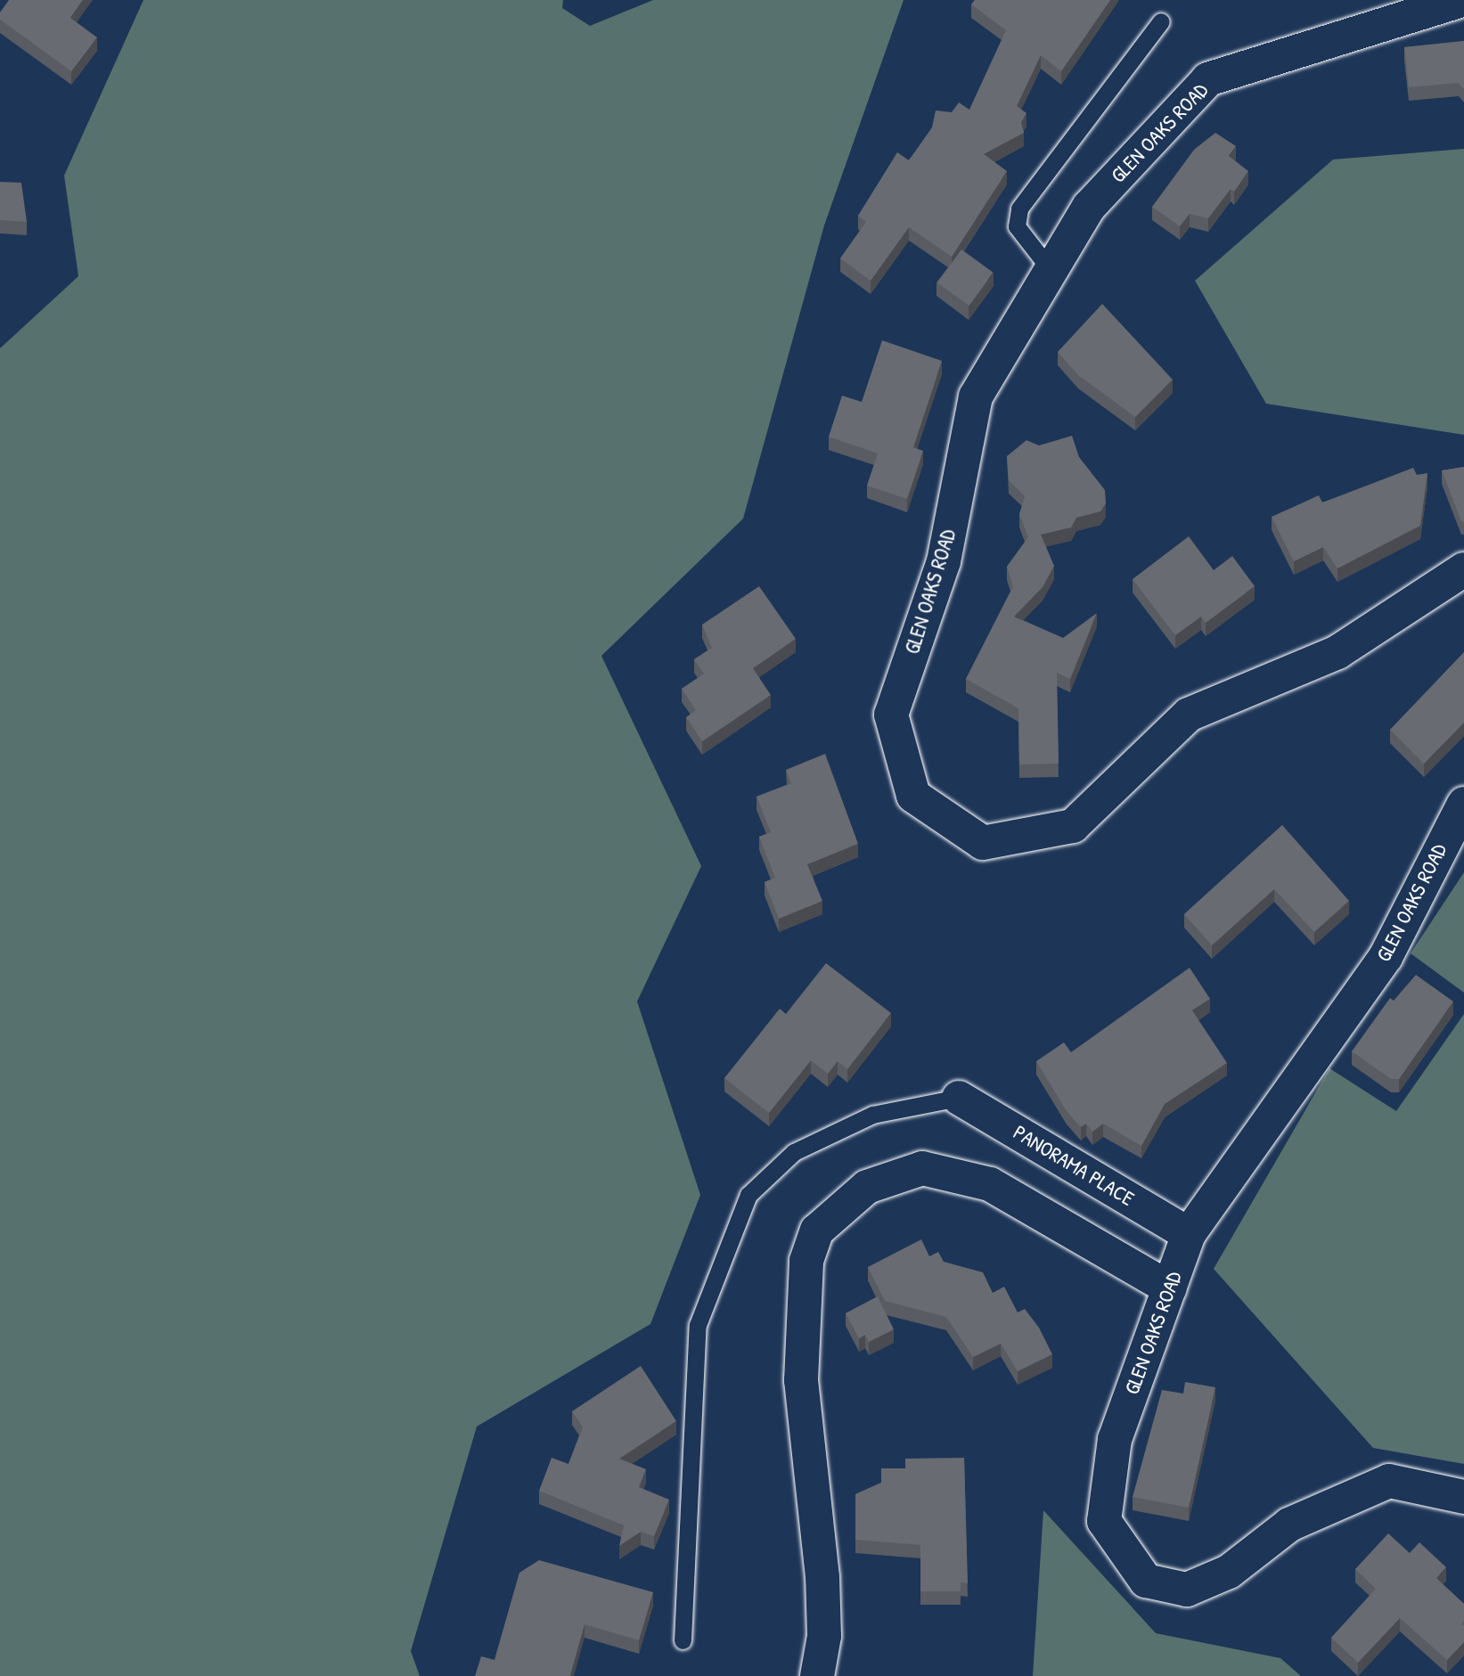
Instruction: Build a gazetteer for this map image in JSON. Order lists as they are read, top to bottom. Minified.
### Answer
{"streets":{"street":["GLEN OAKS ROAD","PANORAMA PLACE"]},"crossings":[["GLEN OAKS ROAD","PANORAMA PLACE"]]}
